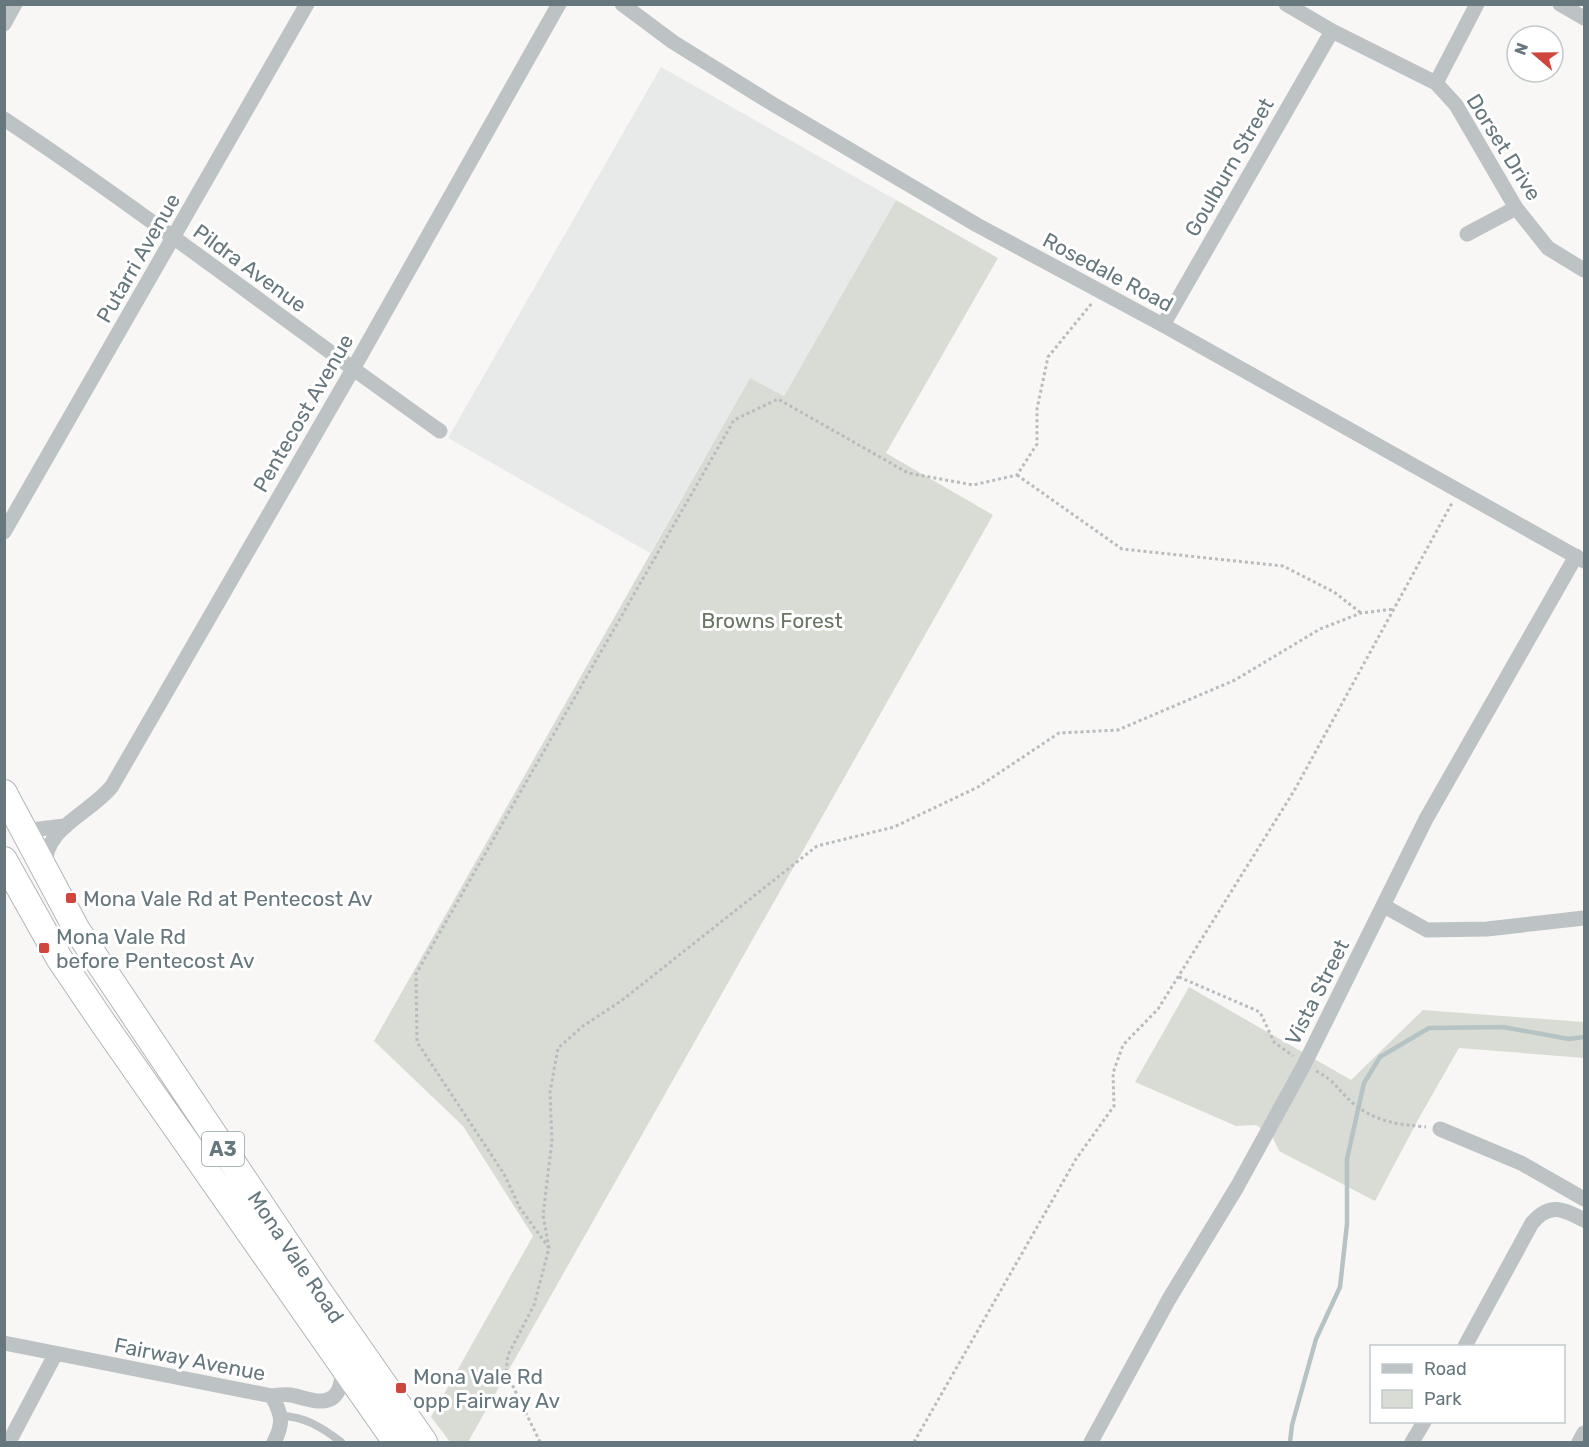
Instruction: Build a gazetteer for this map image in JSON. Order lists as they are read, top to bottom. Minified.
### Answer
{"streets":{"highway":["A3","Mona Vale Road"],"street":["Dorset Drive","Goulburn Street","Putarri Avenue","Pildra Avenue","Rosedale Road","Pentecost Avenue","Vista Street","Fairway Avenue"]},"crossings":[["Dorset Drive","Goulburn Street"],["Goulburn Street","Rosedale Road"],["Putarri Avenue","Pildra Avenue"],["Pildra Avenue","Pentecost Avenue"],["Rosedale Road","Vista Street"],["Pentecost Avenue","Mona Vale Road"],["Mona Vale Road","Fairway Avenue"]],"parks":["Browns Forest"],"places":{"transit":["Mona Vale Rd at Pentecost Av","Mona Vale Rd before Pentecost Av","Mona Vale Rd opp Fairway Av"]},"legend":["Road","Park"],"north":"left"}
